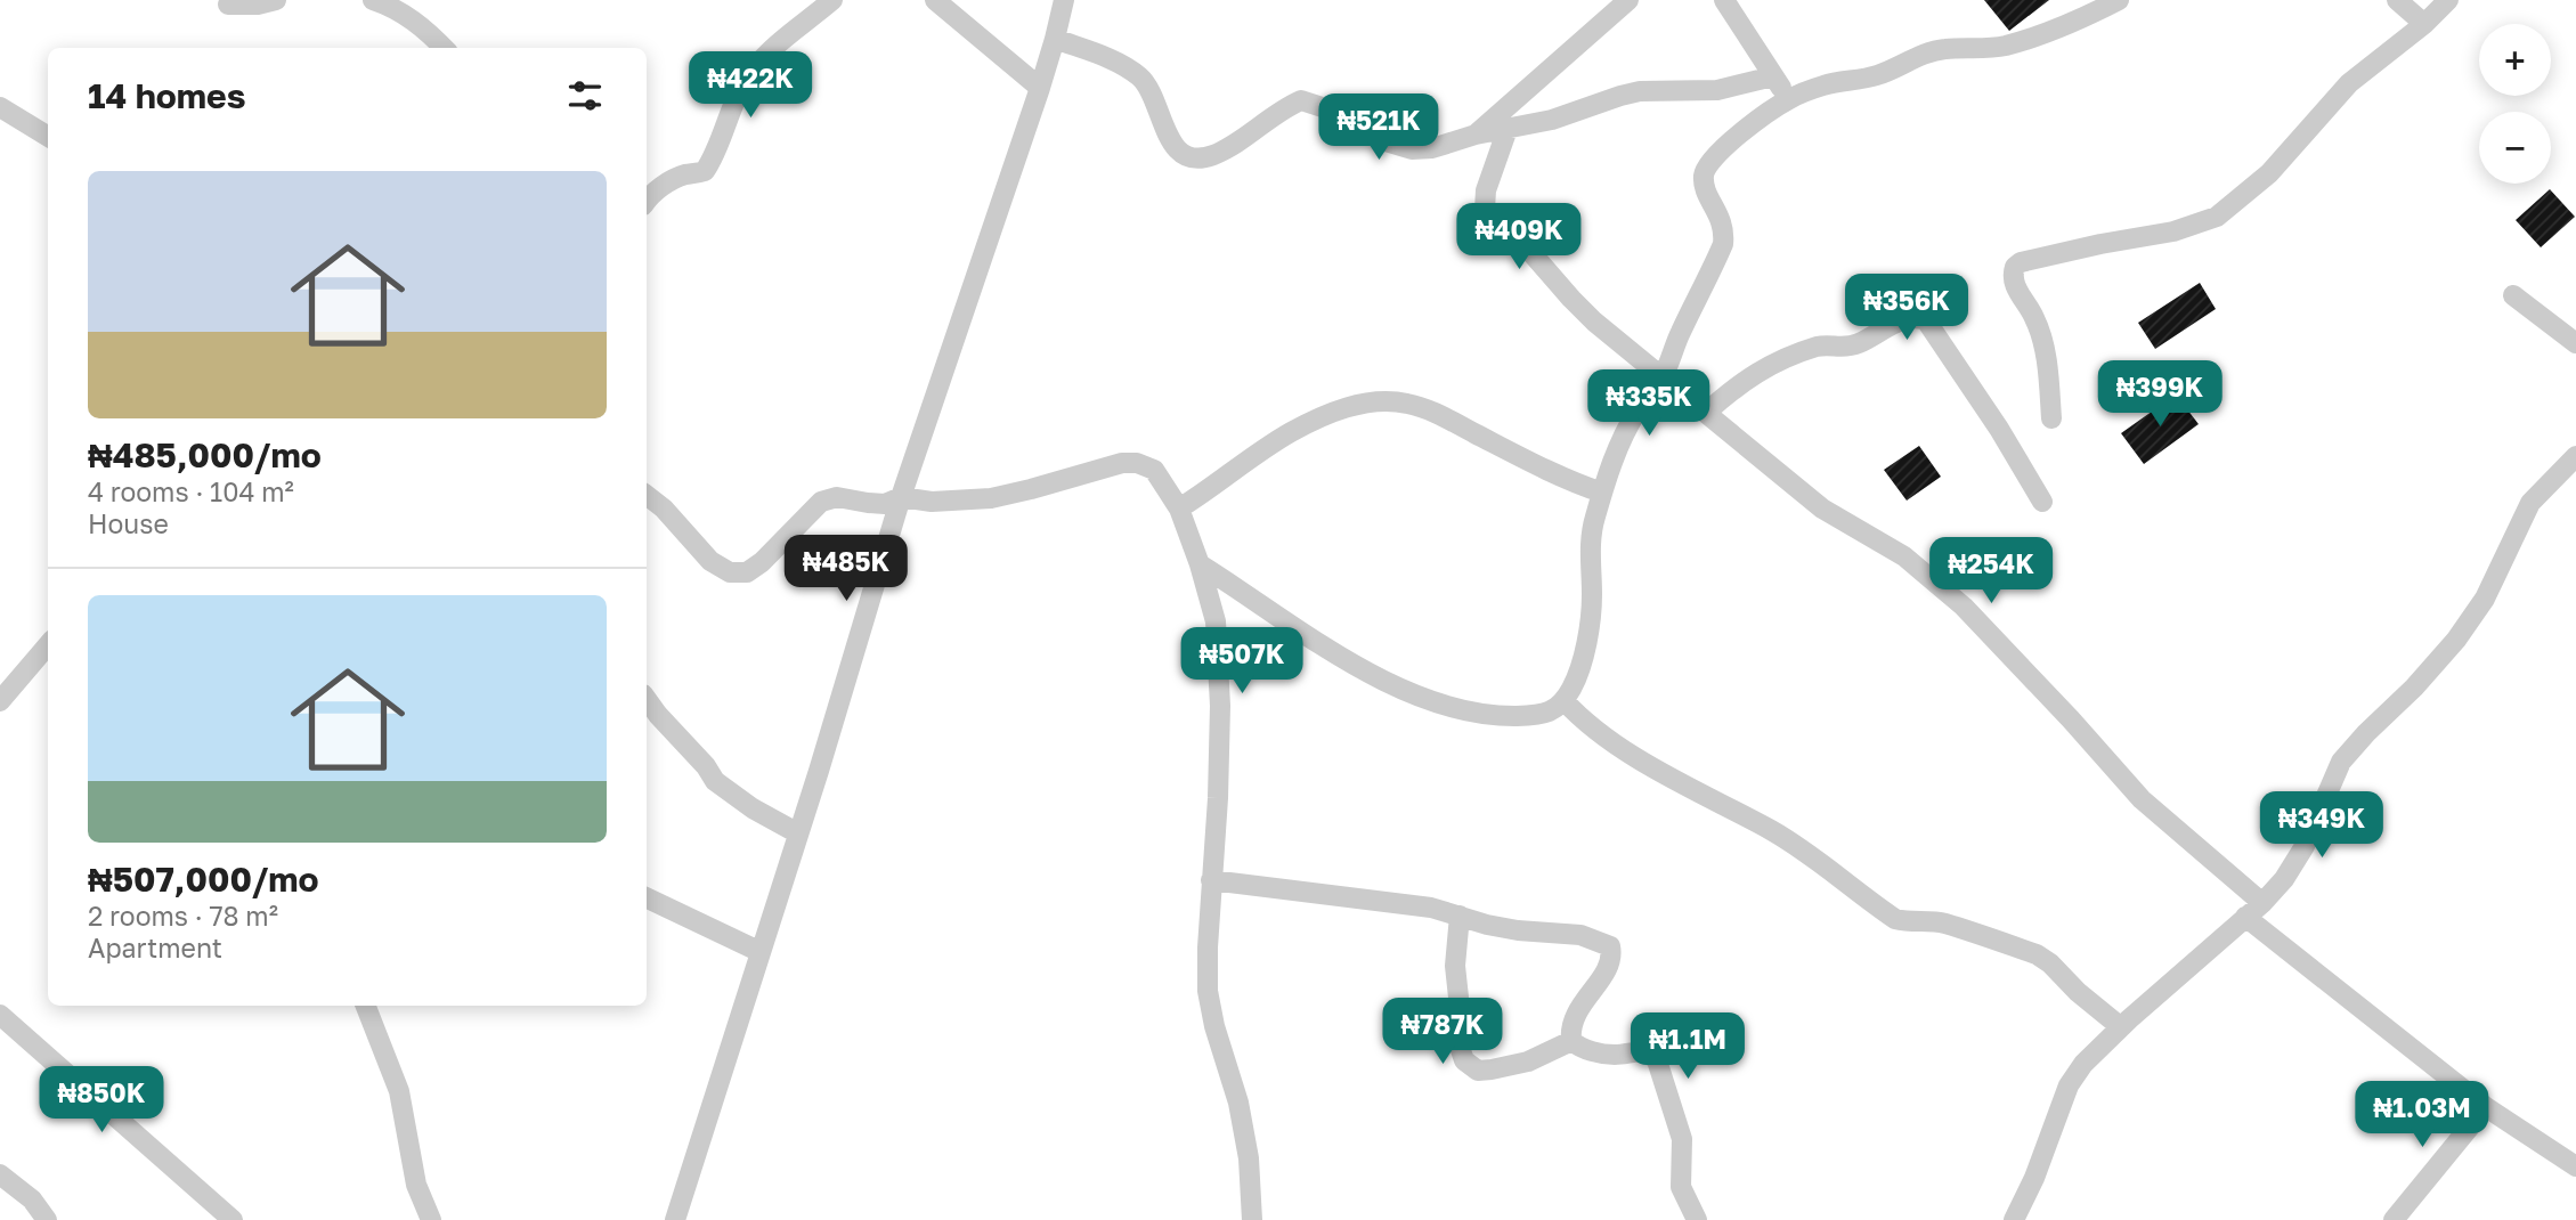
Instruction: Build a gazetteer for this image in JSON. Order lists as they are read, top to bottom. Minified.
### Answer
{"page":{"map_buttons":["+","−"],"heading":"14 homes","price":["₦422K","₦521K","₦409K","₦356K","₦399K","₦335K","₦485K","₦254K","₦507K","₦349K","₦787K","₦1.1M","₦850K","₦1.03M"],"list":[{"name":"₦485,000/mo","note":"4 rooms · 104 m² · House"},{"name":"₦507,000/mo","note":"2 rooms · 78 m² · Apartment"}]}}
